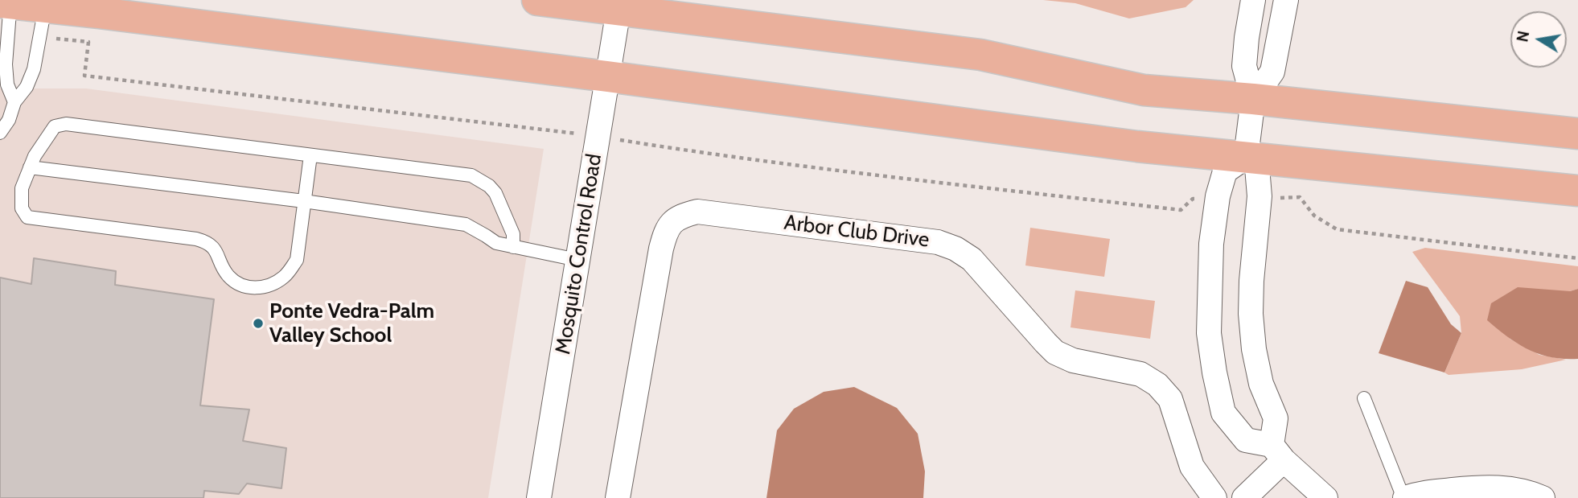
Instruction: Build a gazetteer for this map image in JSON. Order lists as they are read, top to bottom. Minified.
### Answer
{"streets":{"street":["Arbor Club Drive","Mosquito Control Road"]},"places":["Ponte Vedra-Palm Valley School"],"north":"left"}
